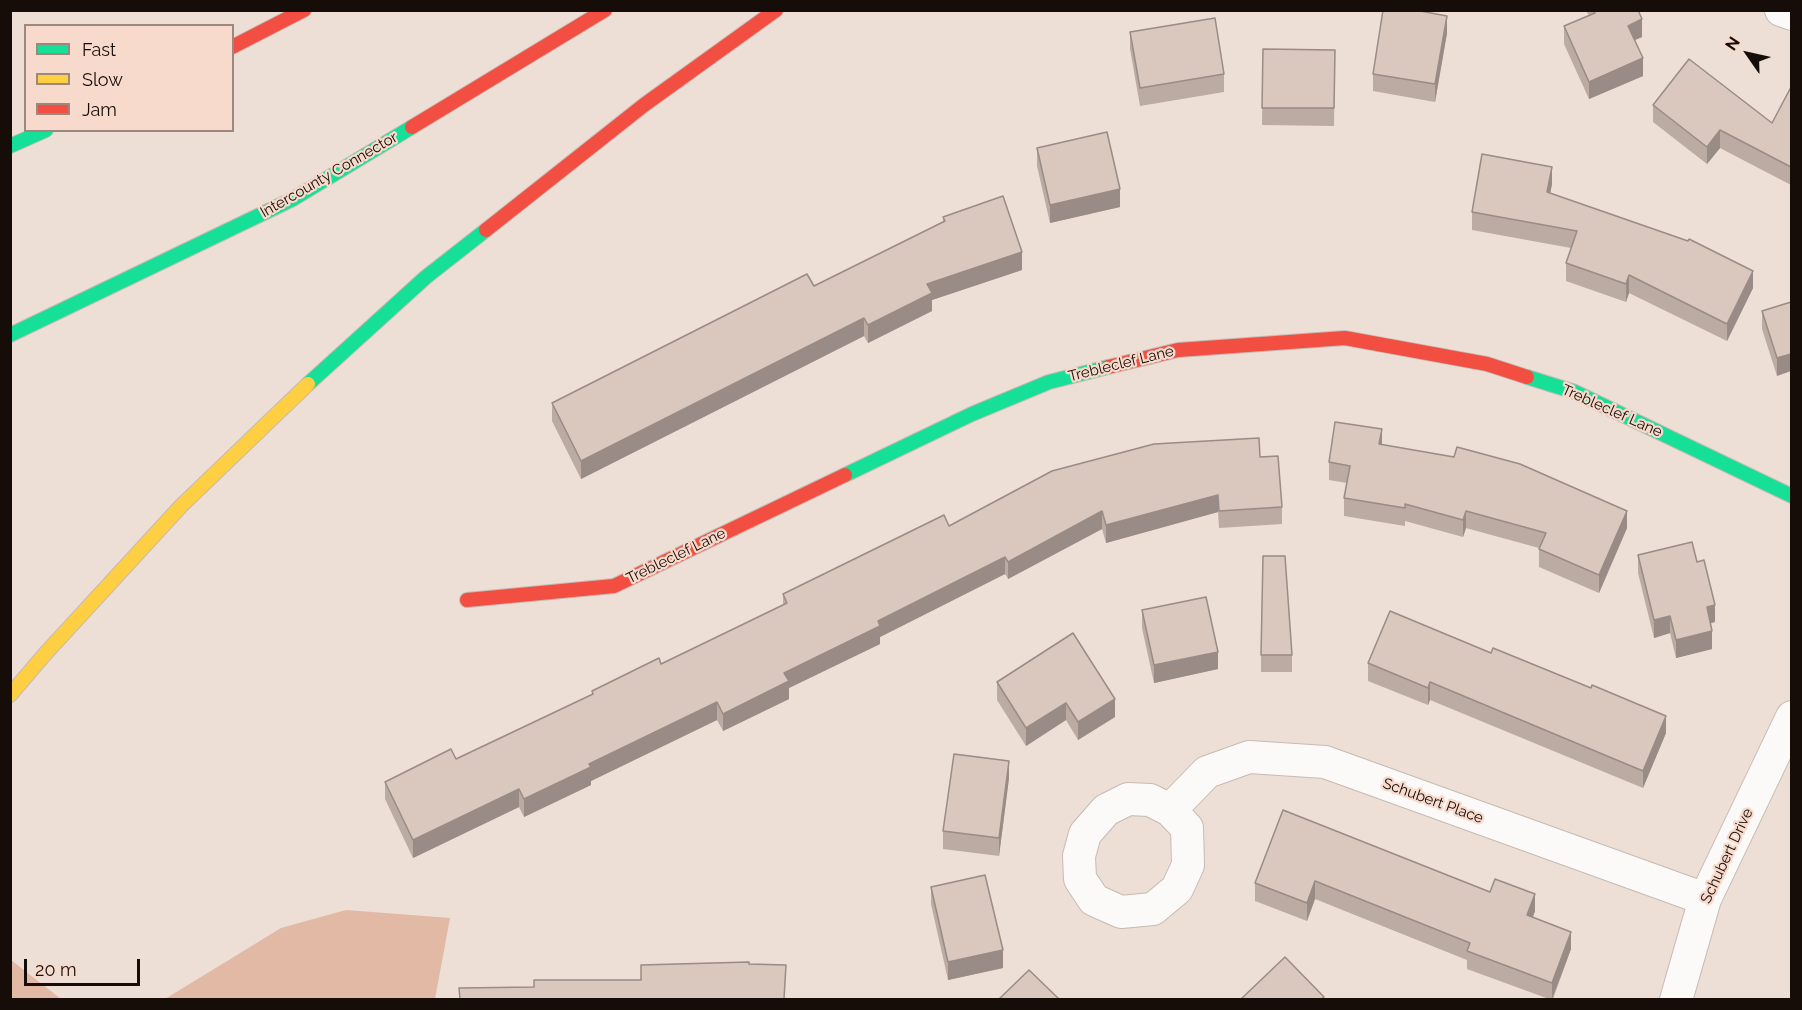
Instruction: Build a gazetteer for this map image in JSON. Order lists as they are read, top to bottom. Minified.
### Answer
{"streets":{"main road":["Intercounty Connector","Trebleclef Lane"],"street":["Schubert Place","Schubert Drive"]},"crossings":[["Schubert Place","Schubert Drive"]],"legend":["Fast","Slow","Jam"],"scale_bar":"20 m","north":"top left"}
